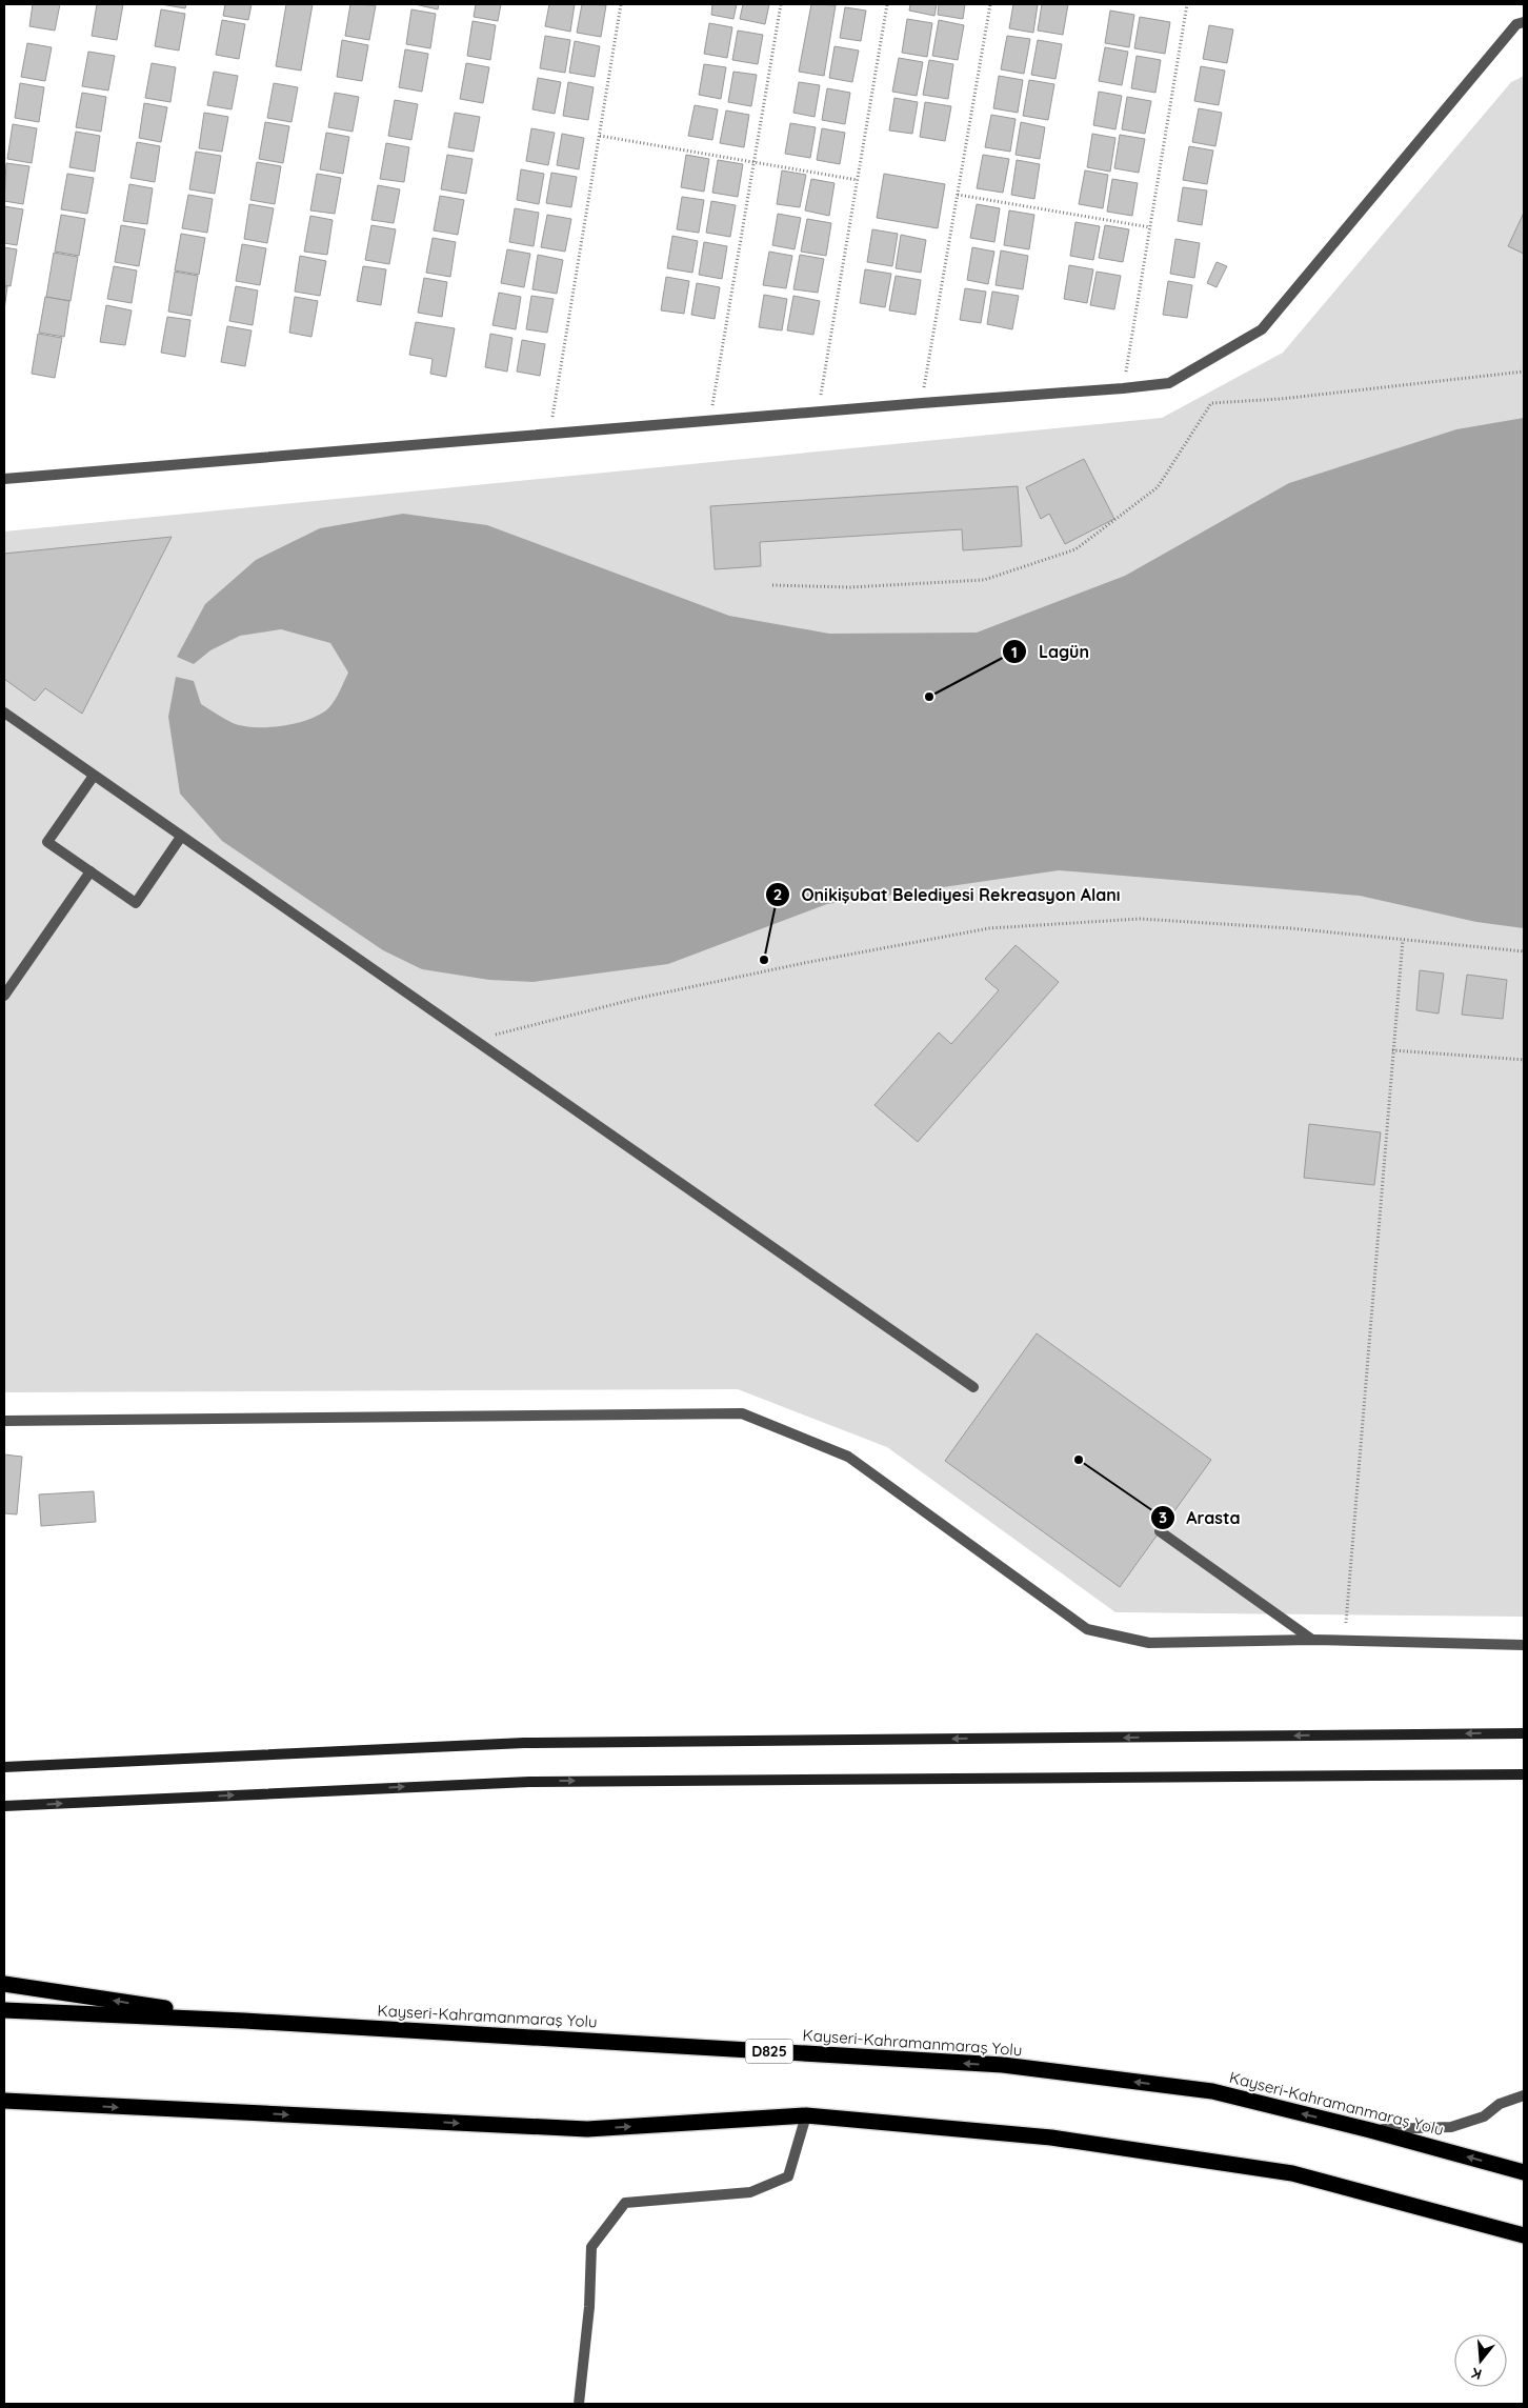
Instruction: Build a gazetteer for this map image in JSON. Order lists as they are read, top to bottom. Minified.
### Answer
{"streets":{"highway":["Kayseri-Kahramanmaraş Yolu","D825"]},"places":["Lagün","Onikişubat Belediyesi Rekreasyon Alanı","Arasta"],"north":"bottom"}
